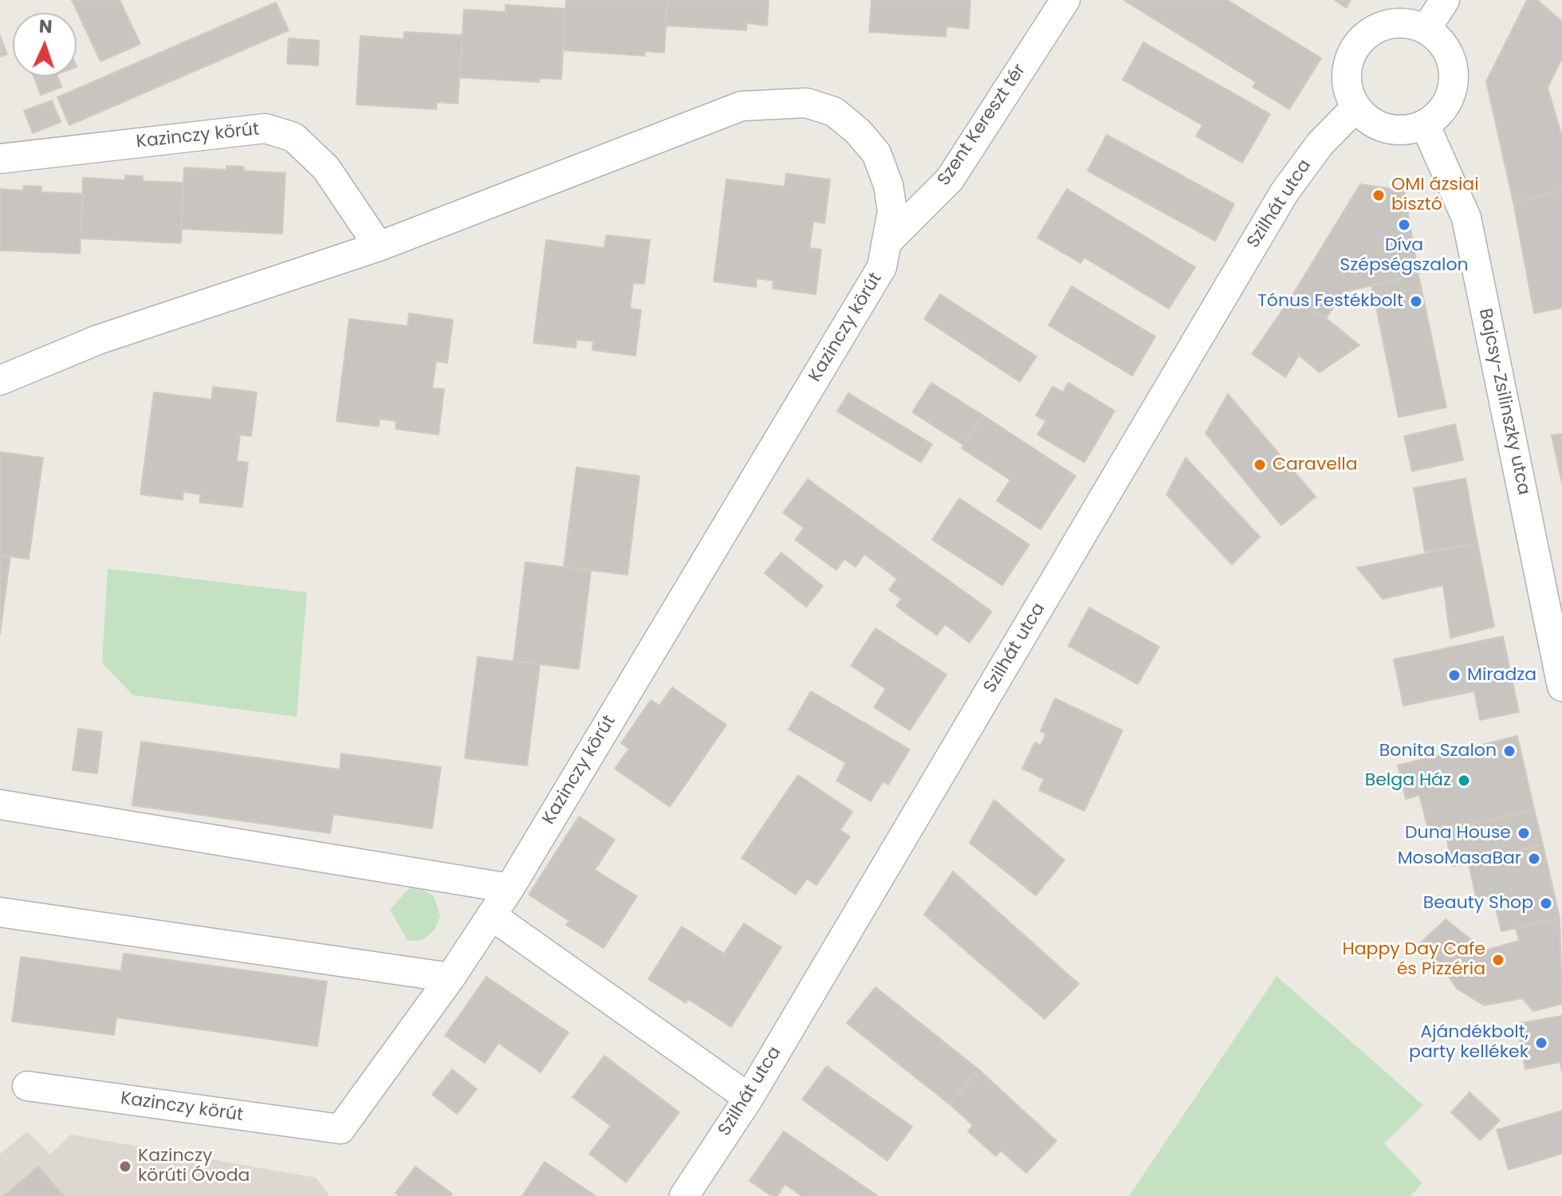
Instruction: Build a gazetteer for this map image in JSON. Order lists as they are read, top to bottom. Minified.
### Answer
{"streets":{"street":["Szent Kereszt tér","Kazinczy körút","Szilhát utca","Bajcsy-Zsilinszky utca"]},"crossings":[["Szent Kereszt tér","Kazinczy körút"],["Szilhát utca","Bajcsy-Zsilinszky utca"]],"places":["OMI ázsiai bisztó","Díva Szépségszalon","Tónus Festékbolt","Caravella","Miradza","Bonita Szalon","Belga Ház","Duna House","MosoMasaBar","Beauty Shop","Happy Day Cafe és Pizzéria","Ajándékbolt, party kellékek","Kazinczy körúti Óvoda"],"north":"top"}
